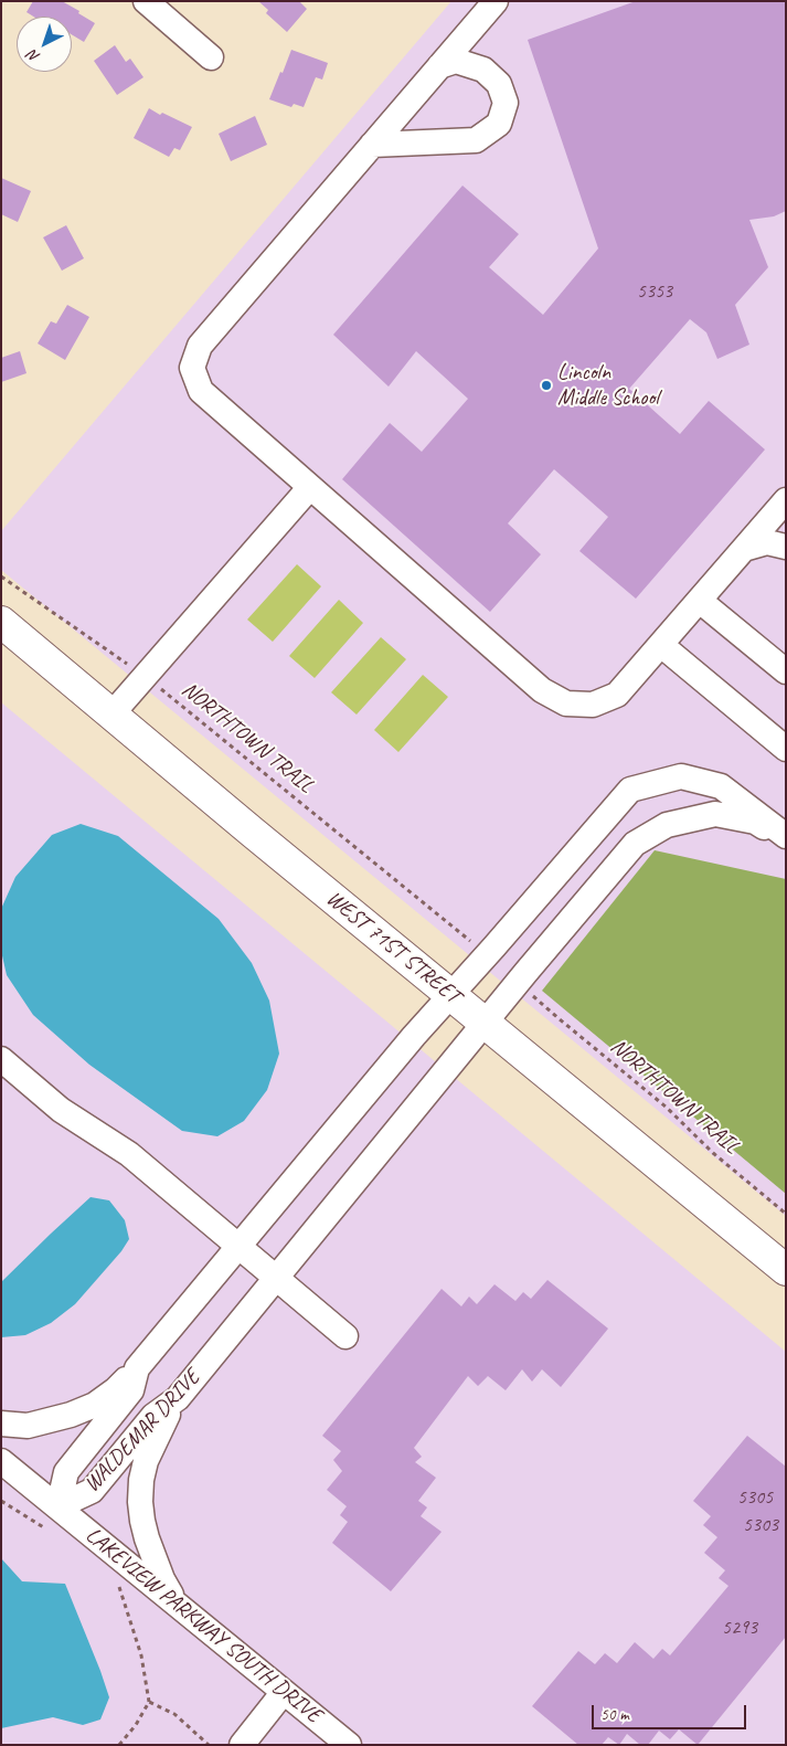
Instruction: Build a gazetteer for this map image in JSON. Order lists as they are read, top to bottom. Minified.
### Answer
{"streets":{"main road":["WEST 71ST STREET"],"street":["WALDEMAR DRIVE","LAKEVIEW PARKWAY SOUTH DRIVE"],"path":["NORTHTOWN TRAIL"]},"crossings":[["WEST 71ST STREET","WALDEMAR DRIVE"],["WALDEMAR DRIVE","LAKEVIEW PARKWAY SOUTH DRIVE"]],"places":["Lincoln Middle School"],"house_numbers":["5353","5305","5303","5293"],"scale_bar":"50 m","north":"bottom left"}
